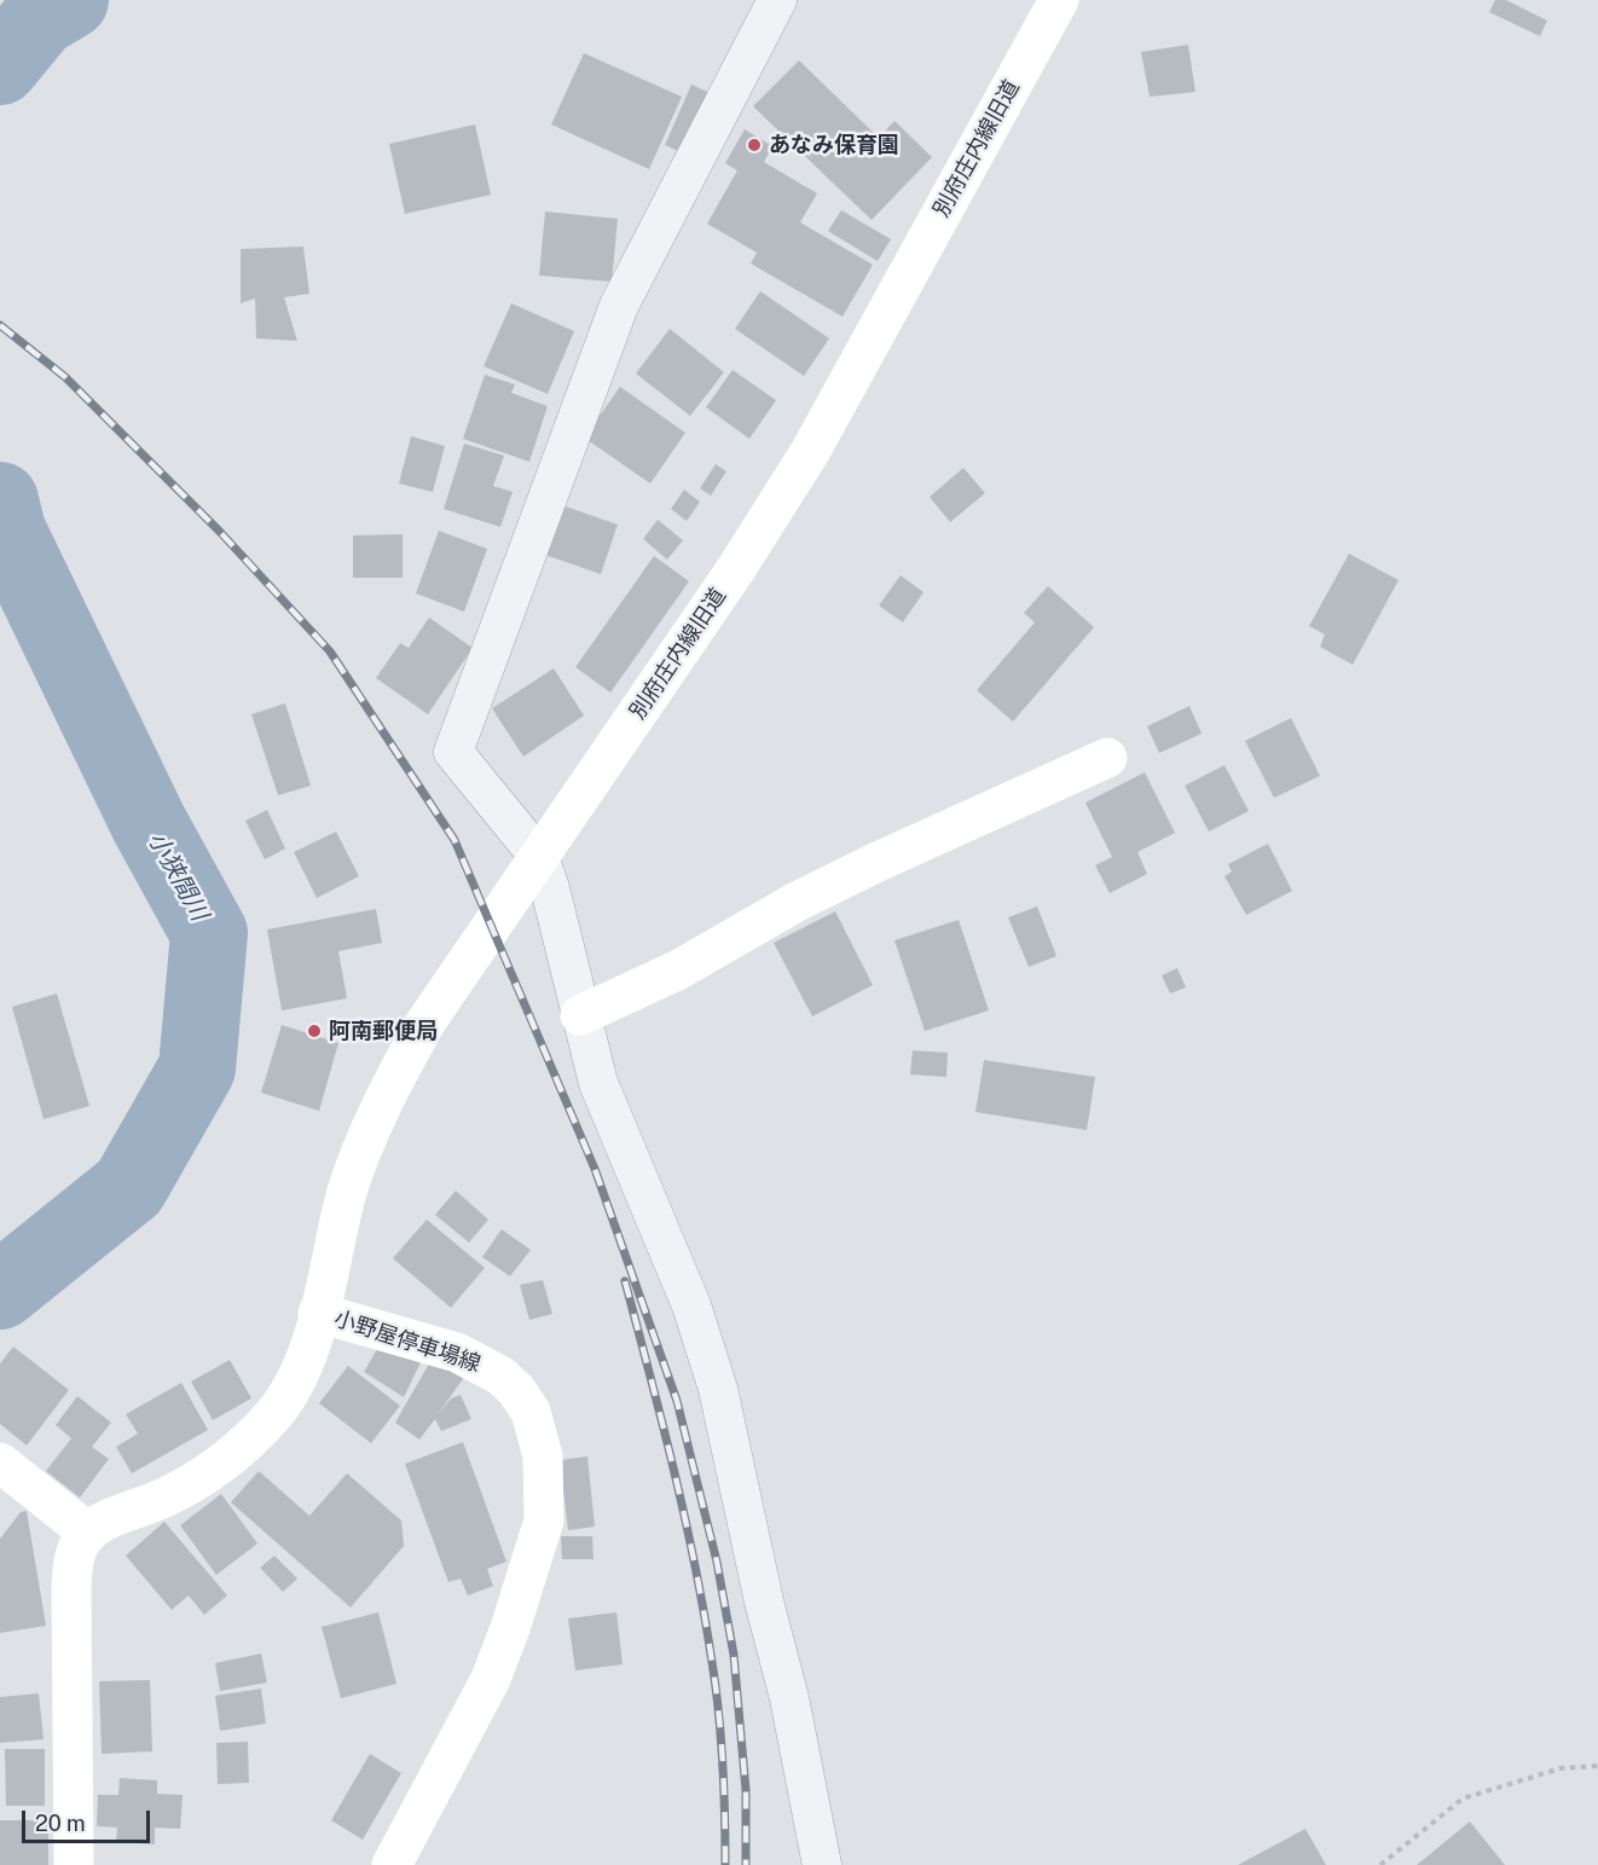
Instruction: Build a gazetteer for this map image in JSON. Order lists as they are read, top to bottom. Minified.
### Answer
{"streets":{"street":["別府庄内線旧道","小野屋停車場線"]},"crossings":[["別府庄内線旧道","小野屋停車場線"]],"water":["小狭間川"],"places":["あなみ保育園","阿南郵便局"],"scale_bar":"20 m"}
